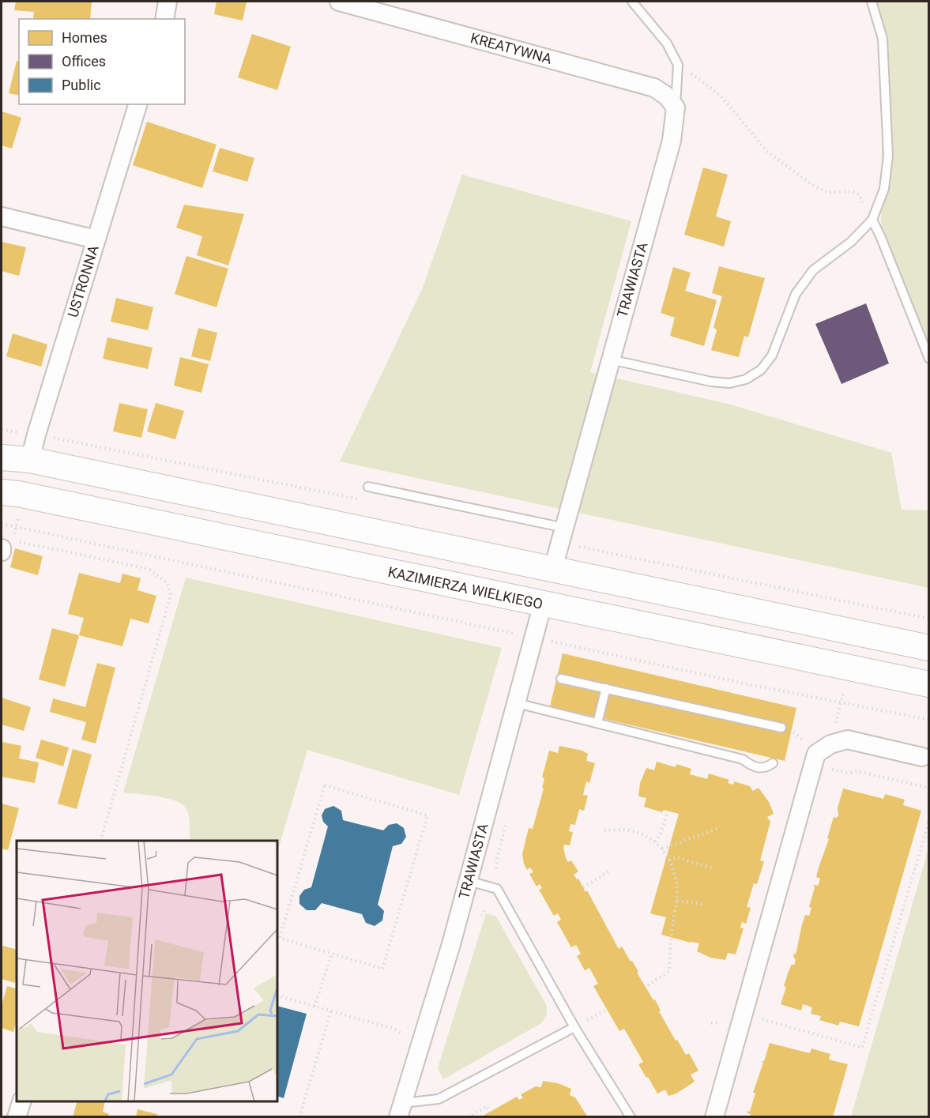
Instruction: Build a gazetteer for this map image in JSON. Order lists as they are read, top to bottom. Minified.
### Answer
{"streets":{"main road":["KAZIMIERZA WIELKIEGO"],"street":["KREATYWNA","TRAWIASTA","USTRONNA"]},"crossings":[["KREATYWNA","TRAWIASTA"],["TRAWIASTA","KAZIMIERZA WIELKIEGO"]],"legend":["Homes","Offices","Public"]}
